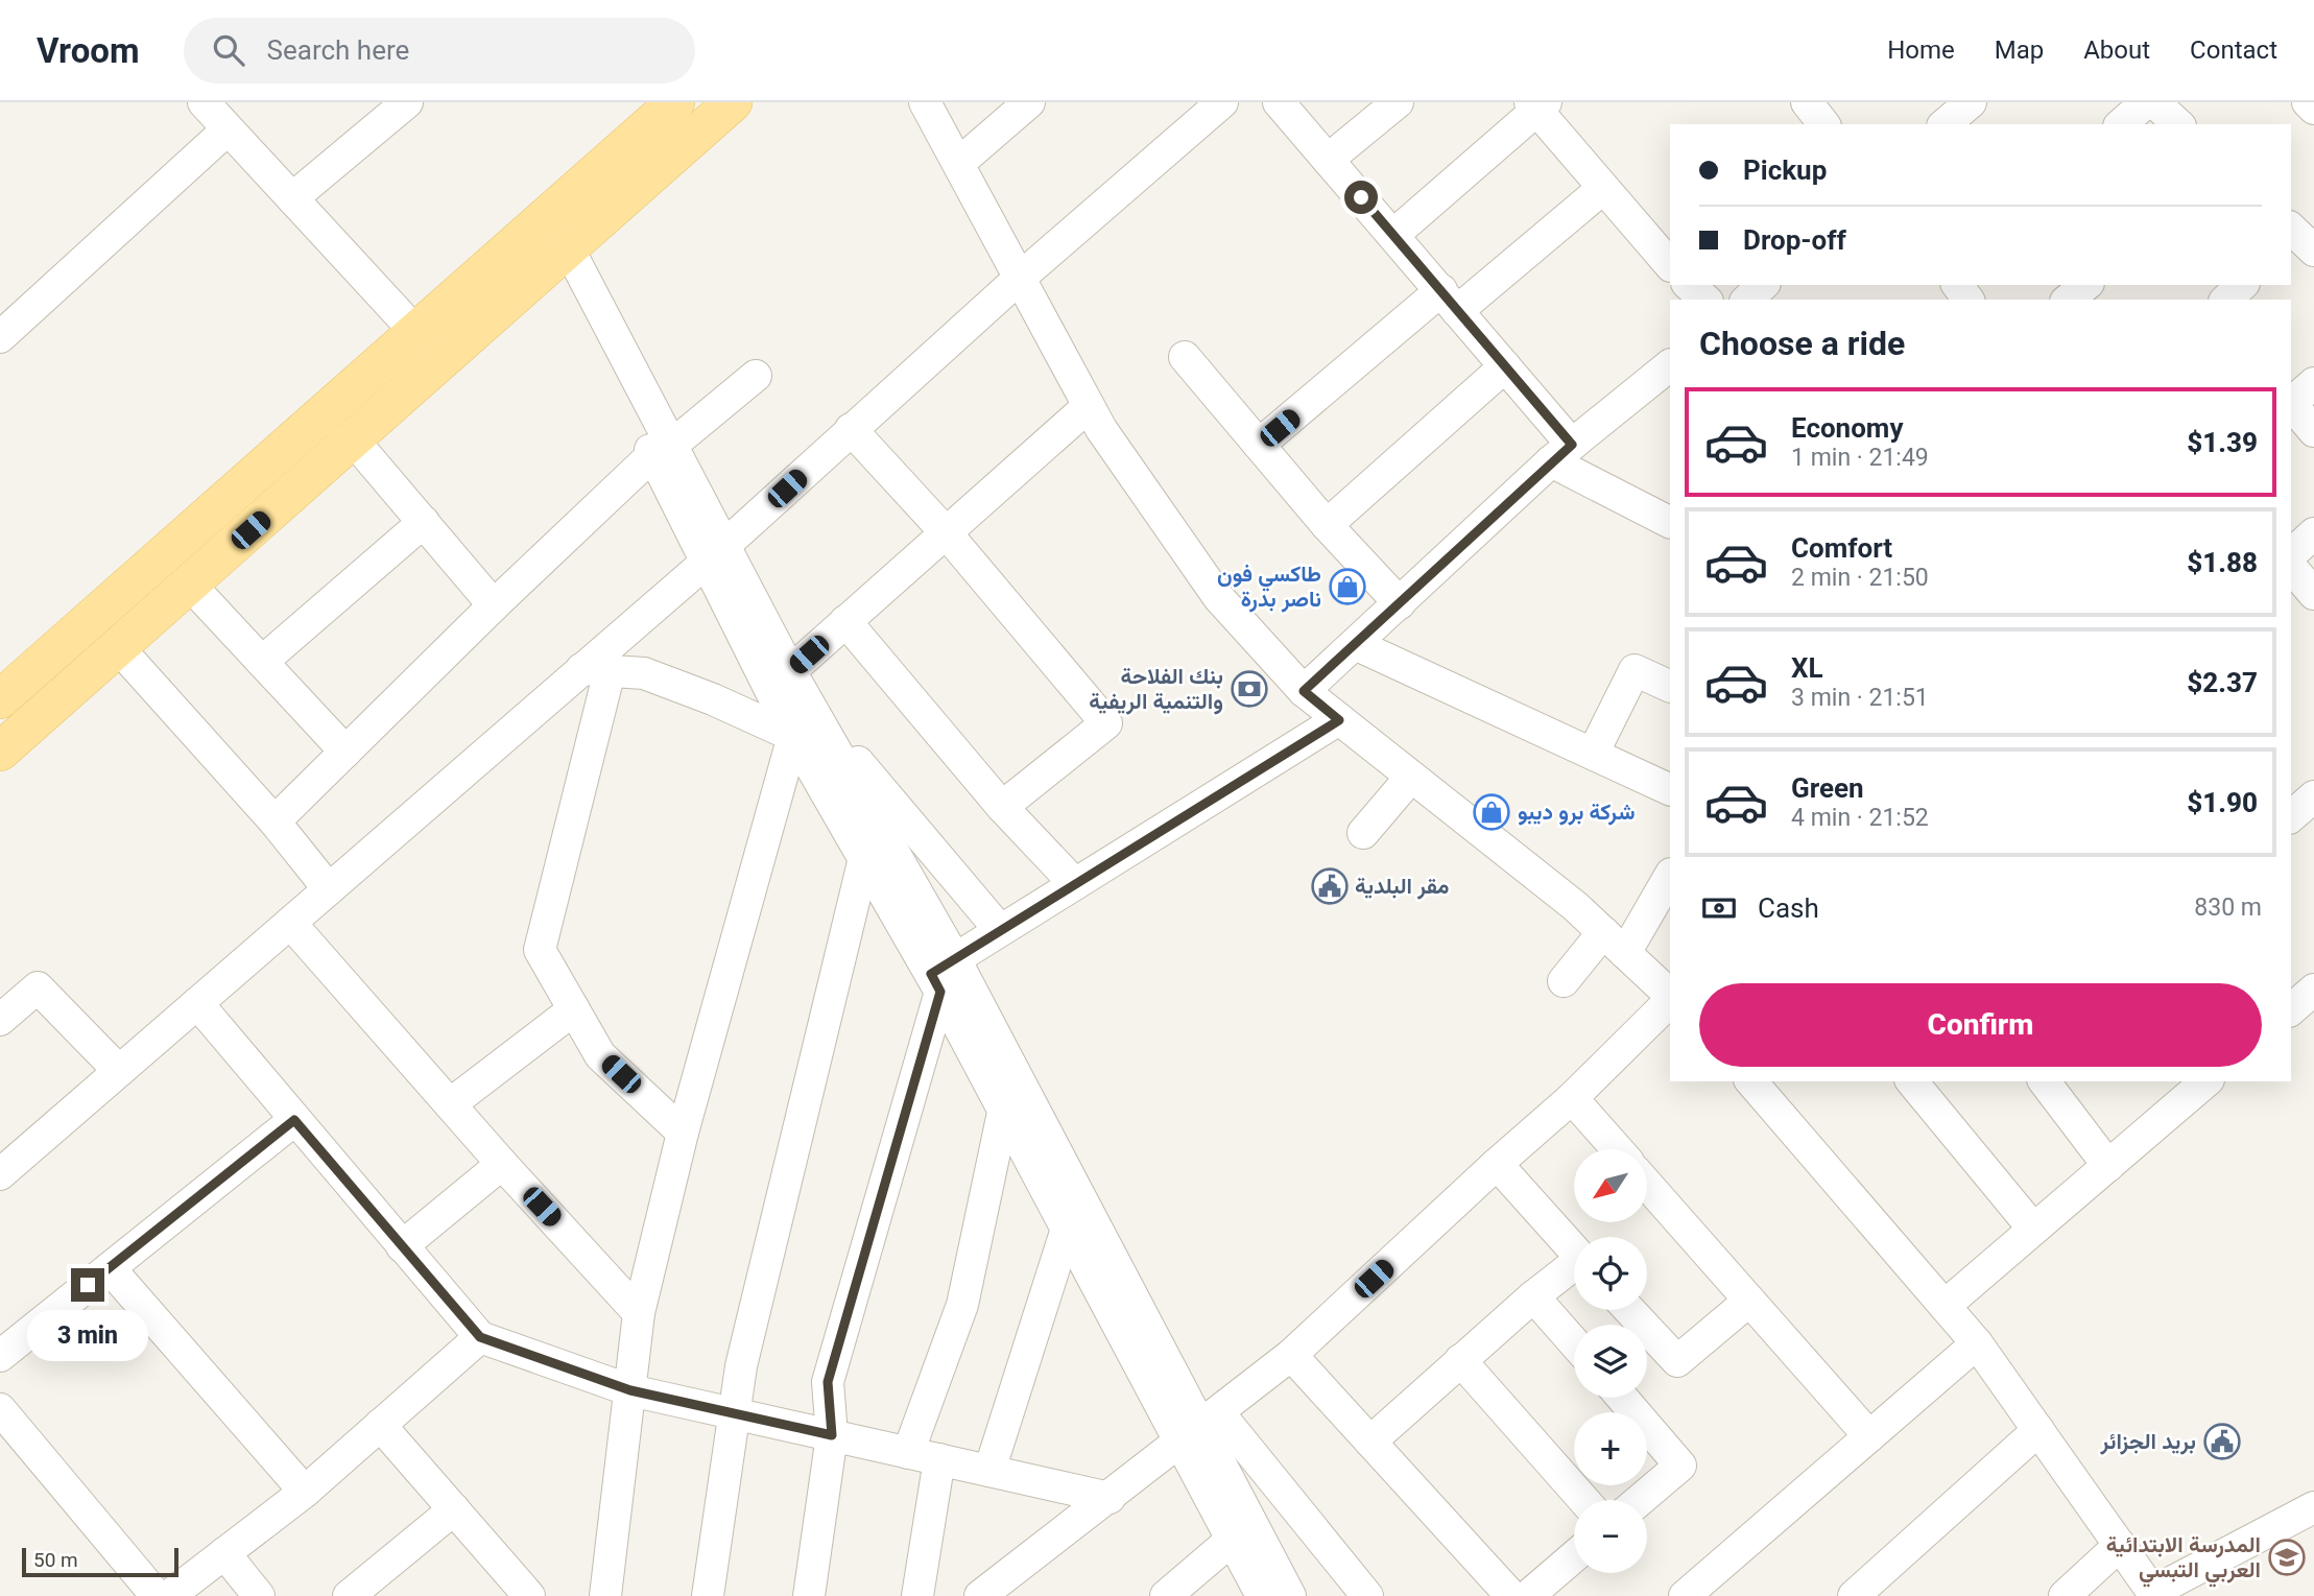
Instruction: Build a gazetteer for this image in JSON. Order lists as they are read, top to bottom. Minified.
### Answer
{"places":{"shop":["طاكسي فون ناصر بدرة","شركة برو ديبو"],"bank":["بنك الفلاحة والتنمية الريفية"],"public building":["مقر البلدية","بريد الجزائر"],"school or university":["المدرسة الابتدائية العربي التبسي"]},"scale_bar":"50 m","north":"bottom left","page":{"header":"Vroom","search":"Search here","nav":["Home","Map","About","Contact"],"banner":["Pickup","Drop-off"],"heading":"Choose a ride","list":[{"name":"Economy","note":"1 min · 21:49","value":"$1.39"},{"name":"Comfort","note":"2 min · 21:50","value":"$1.88"},{"name":"XL","note":"3 min · 21:51","value":"$2.37"},{"name":"Green","note":"4 min · 21:52","value":"$1.90"}],"pay":["Cash","830 m"],"buttons":"Confirm","map_buttons":["+","−"],"bubble":"3 min","scale":"50 m"}}
